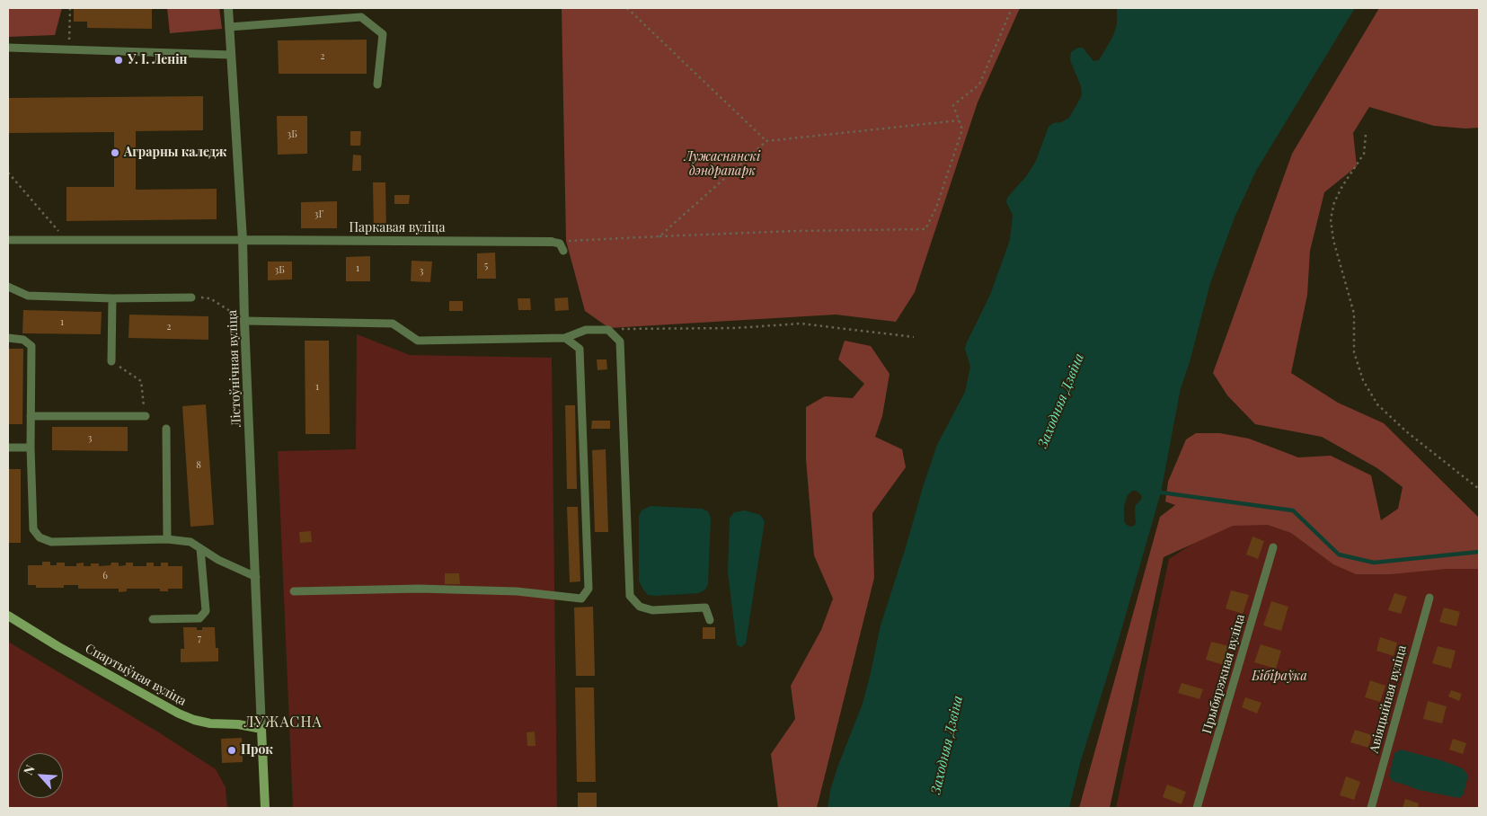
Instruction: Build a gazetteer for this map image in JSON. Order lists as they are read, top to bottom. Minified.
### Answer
{"streets":{"street":["Паркавая вуліца","Лістоўнічная вуліца","Спартыўная вуліца"],"lane":["Прыбярэжная вуліца","Авіяцыйная вуліца"]},"crossings":[["Паркавая вуліца","Лістоўнічная вуліца"],["Лістоўнічная вуліца","Спартыўная вуліца"]],"districts":["ЛУЖАСНА"],"water":["Заходняя Дзвіна"],"parks":["Лужаснянскі дэндрапарк","Бібіраўка"],"places":["У. І. Ленін","Аграрны каледж","Прок"],"house_numbers":["2","3Б","3Г","5","1","3Б","3","1","2","1","3","8","6","7"],"north":"top left"}
